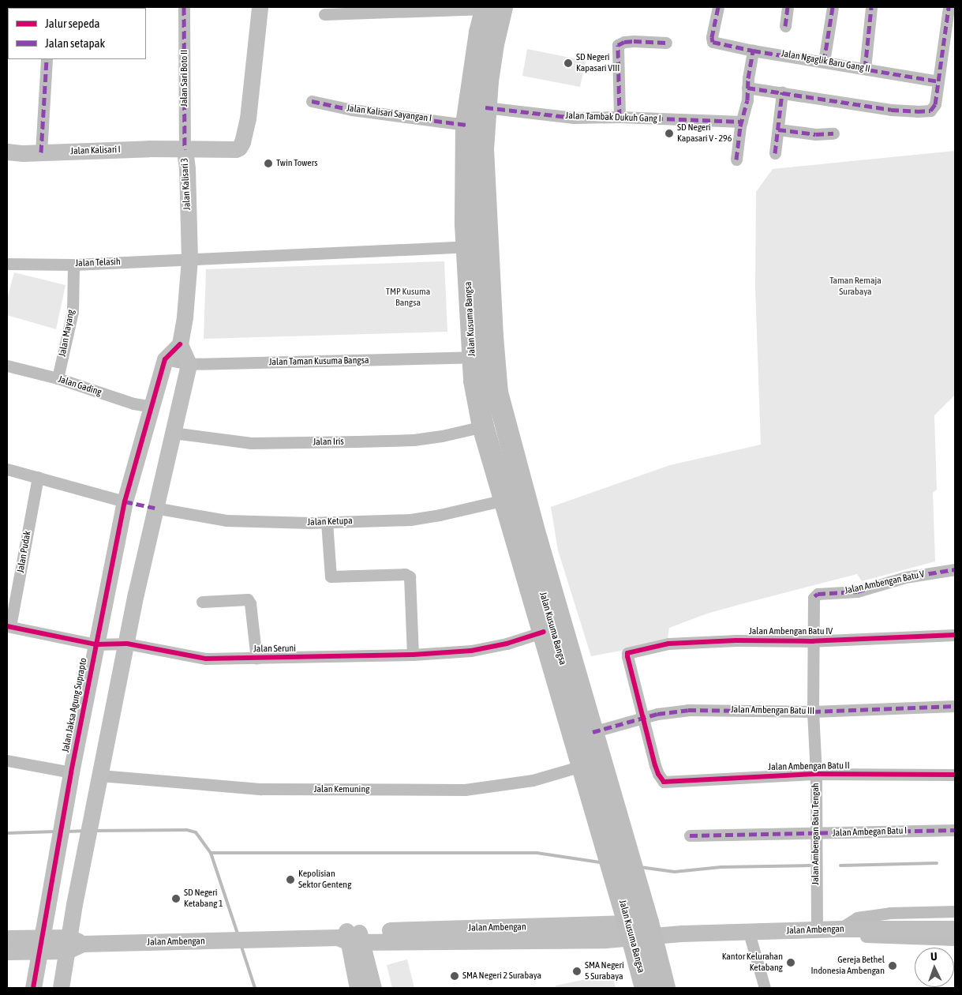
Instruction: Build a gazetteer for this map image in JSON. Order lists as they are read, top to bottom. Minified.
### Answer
{"streets":{"highway":["Jalan Kusuma Bangsa"],"street":["Jalan Ngaglik Baru Gang II","Jalan Sari Boto II","Jalan Kalisari Sayangan I","Jalan Tambak Dukuh Gang I","Jalan Kalisari I","Jalan Kalisari 3","Jalan Telasih","Jalan Mayang","Jalan Taman Kusuma Bangsa","Jalan Gading","Jalan Iris","Jalan Ketupa","Jalan Pudak","Jalan Ambengan Batu V","Jalan Ambengan Batu IV","Jalan Seruni","Jalan Jaksa Agung Suprapto","Jalan Ambengan Batu III","Jalan Ambengan Batu II","Jalan Kemuning","Jalan Ambegan Batu I","Jalan Ambengan Batu Tengah","Jalan Ambengan"]},"crossings":[["Jalan Sari Boto II","Jalan Kalisari I"],["Jalan Sari Boto II","Jalan Kalisari 3"],["Jalan Kalisari Sayangan I","Jalan Kusuma Bangsa"],["Jalan Tambak Dukuh Gang I","Jalan Kusuma Bangsa"],["Jalan Kalisari I","Jalan Kalisari 3"],["Jalan Kalisari 3","Jalan Telasih"],["Jalan Telasih","Jalan Mayang"],["Jalan Kusuma Bangsa","Jalan Taman Kusuma Bangsa"],["Jalan Kusuma Bangsa","Jalan Iris"],["Jalan Kusuma Bangsa","Jalan Ketupa"],["Jalan Kusuma Bangsa","Jalan Seruni"],["Jalan Kusuma Bangsa","Jalan Ambengan Batu III"],["Jalan Kusuma Bangsa","Jalan Kemuning"],["Jalan Kusuma Bangsa","Jalan Ambengan"],["Jalan Mayang","Jalan Gading"],["Jalan Taman Kusuma Bangsa","Jalan Jaksa Agung Suprapto"],["Jalan Gading","Jalan Jaksa Agung Suprapto"],["Jalan Pudak","Jalan Seruni"],["Jalan Ambengan Batu V","Jalan Ambengan Batu Tengah"],["Jalan Ambengan Batu IV","Jalan Ambengan Batu III"],["Jalan Ambengan Batu IV","Jalan Ambengan Batu II"],["Jalan Ambengan Batu IV","Jalan Ambengan Batu Tengah"],["Jalan Seruni","Jalan Jaksa Agung Suprapto"],["Jalan Jaksa Agung Suprapto","Jalan Ambengan"],["Jalan Ambengan Batu III","Jalan Ambengan Batu II"],["Jalan Ambengan Batu III","Jalan Ambengan Batu Tengah"],["Jalan Ambengan Batu II","Jalan Ambengan Batu Tengah"],["Jalan Ambegan Batu I","Jalan Ambengan Batu Tengah"],["Jalan Ambengan Batu Tengah","Jalan Ambengan"]],"parks":["Taman Remaja Surabaya","TMP Kusuma Bangsa"],"places":["SD Negeri Kapasari VIII","SD Negeri Kapasari V - 296","Twin Towers","Kepolisian Sektor Genteng","SD Negeri Ketabang 1","Kantor Kelurahan Ketabang","Gereja Bethel Indonesia Ambengan","SMA Negeri 5 Surabaya","SMA Negeri 2 Surabaya"],"legend":["Jalur sepeda","Jalan setapak"],"north":"top"}
